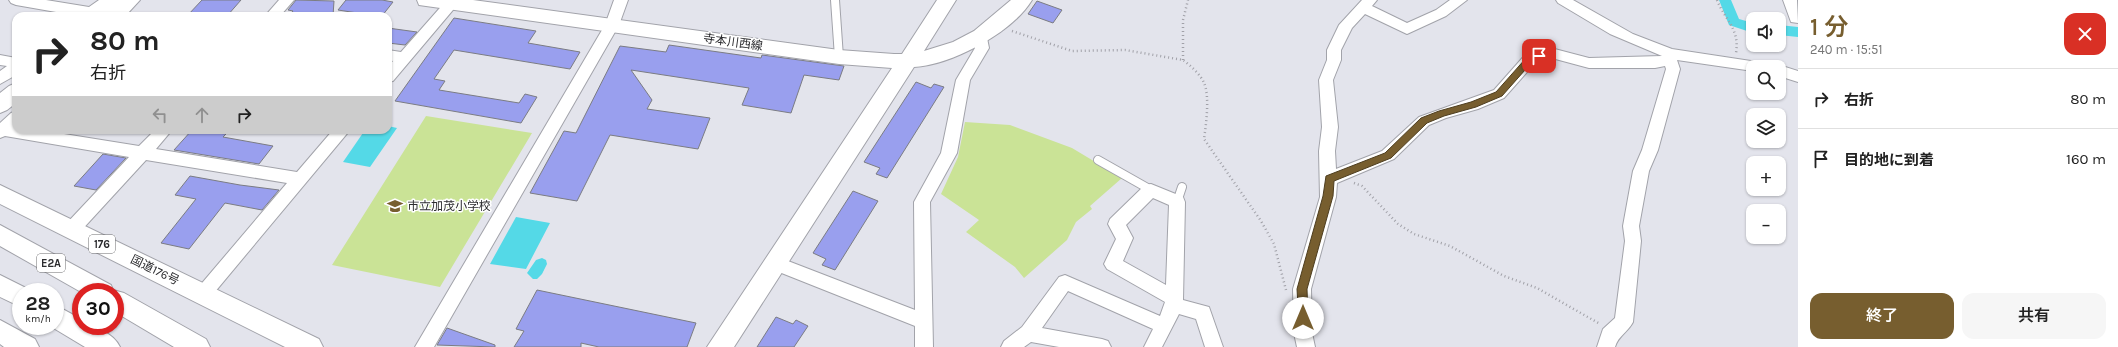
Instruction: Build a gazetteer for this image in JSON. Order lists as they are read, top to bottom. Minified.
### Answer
{"streets":{"main road":["寺本川西線","176","E2A","国道176号"]},"places":{"school or university":["市立加茂小学校"]},"page":{"heading":["1 分","240 m · 15:51"],"map_buttons":["+","−"],"turn":["80 m","右折"],"list":[{"name":"右折","value":"80 m"},{"name":"目的地に到着","value":"160 m"}],"speed":"28 km/h","limit":"30","buttons":["終了","共有"]}}
